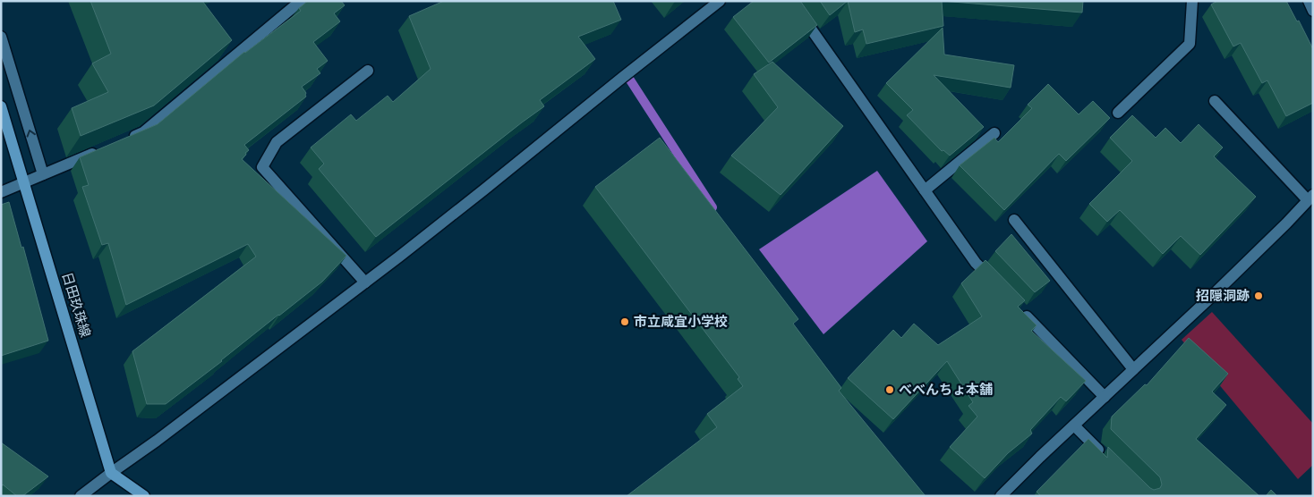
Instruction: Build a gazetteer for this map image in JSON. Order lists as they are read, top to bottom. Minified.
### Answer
{"streets":{"main road":["日田玖珠線"]},"places":["招隠洞跡","市立咸宜小学校","べべんちょ本舗"]}
